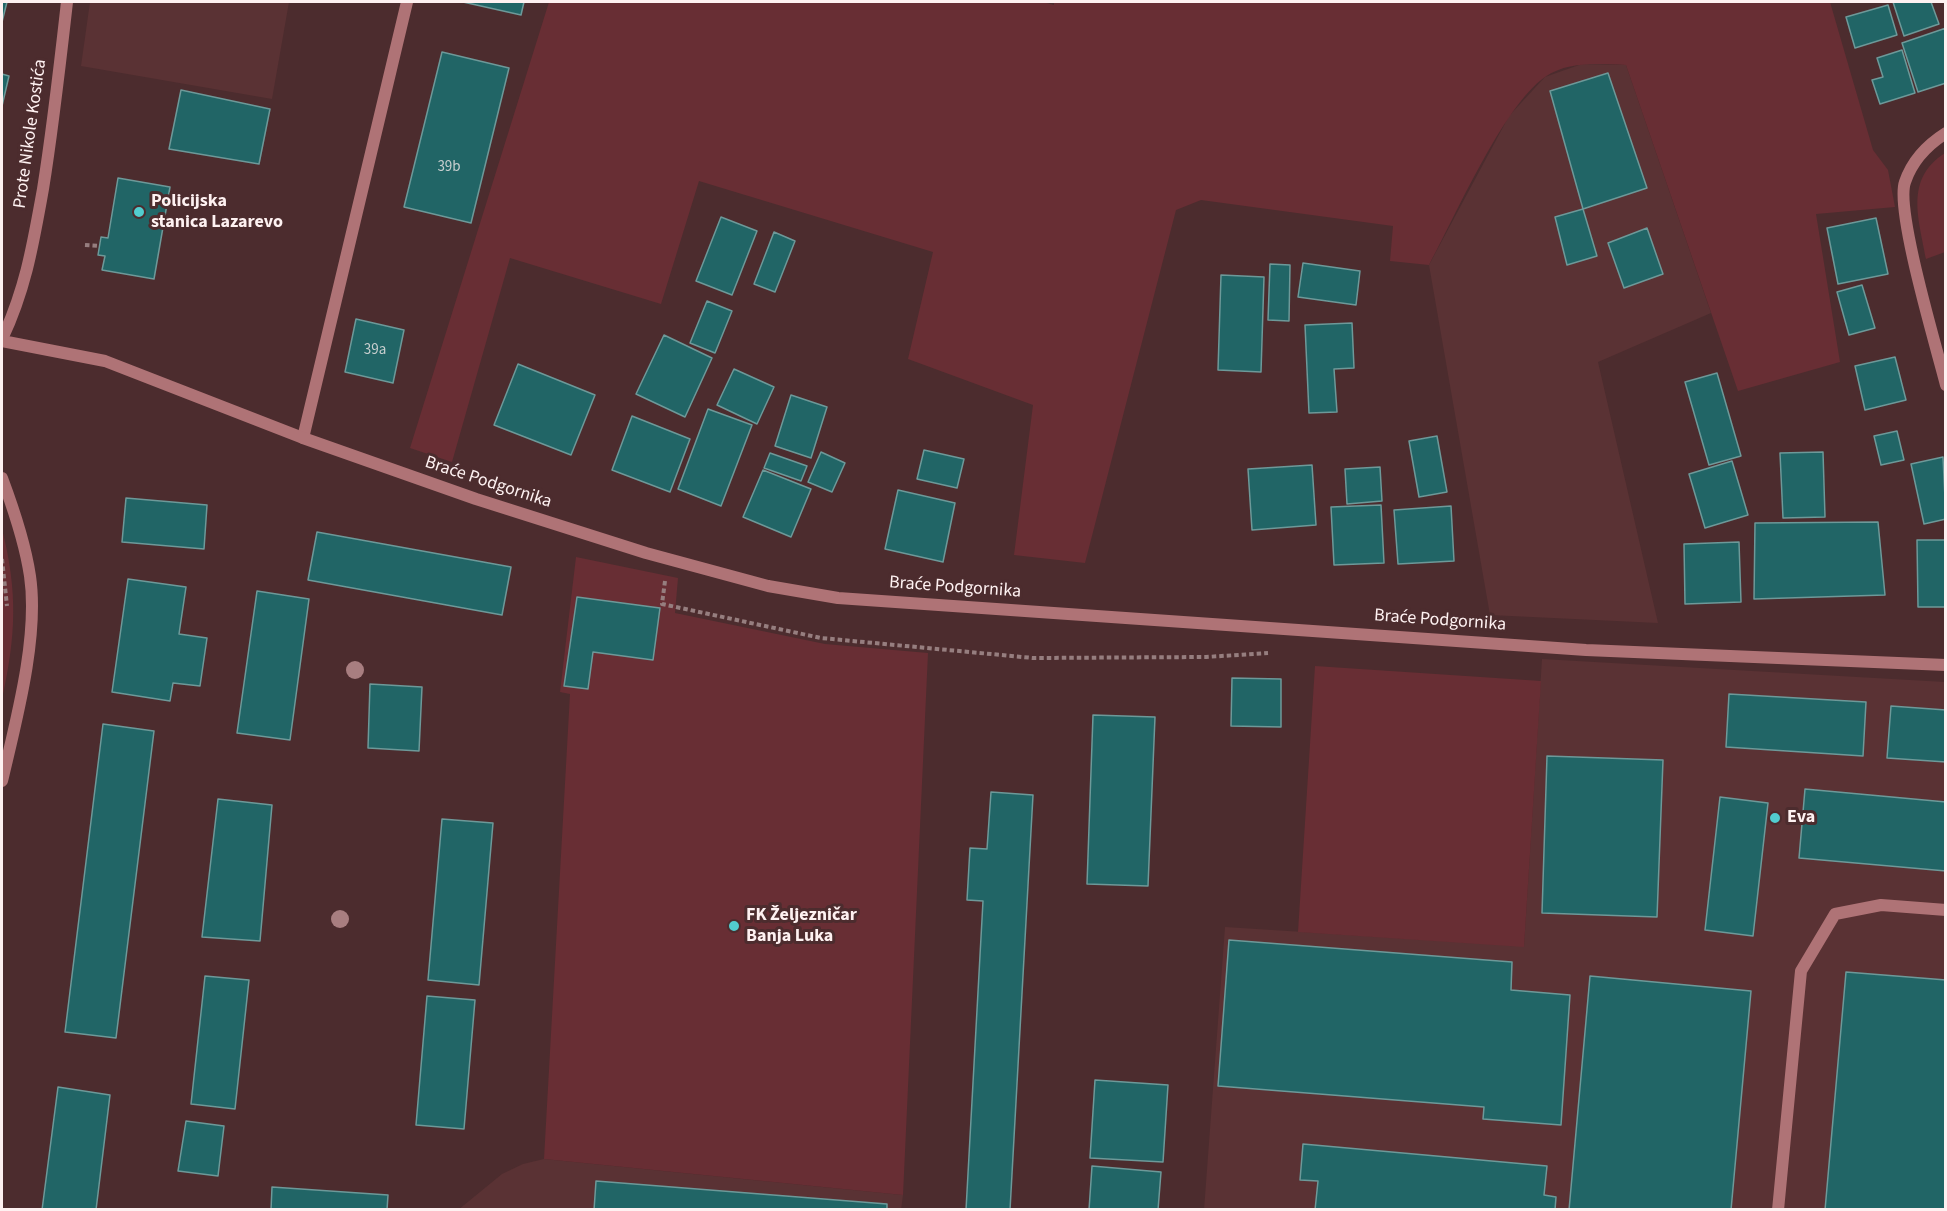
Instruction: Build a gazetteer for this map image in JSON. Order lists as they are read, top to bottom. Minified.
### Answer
{"streets":{"street":["Prote Nikole Kostića","Braće Podgornika"]},"crossings":[["Prote Nikole Kostića","Braće Podgornika"]],"places":["Policijska stanica Lazarevo","Eva","FK Željezničar Banja Luka"],"house_numbers":["39b","39a"]}
